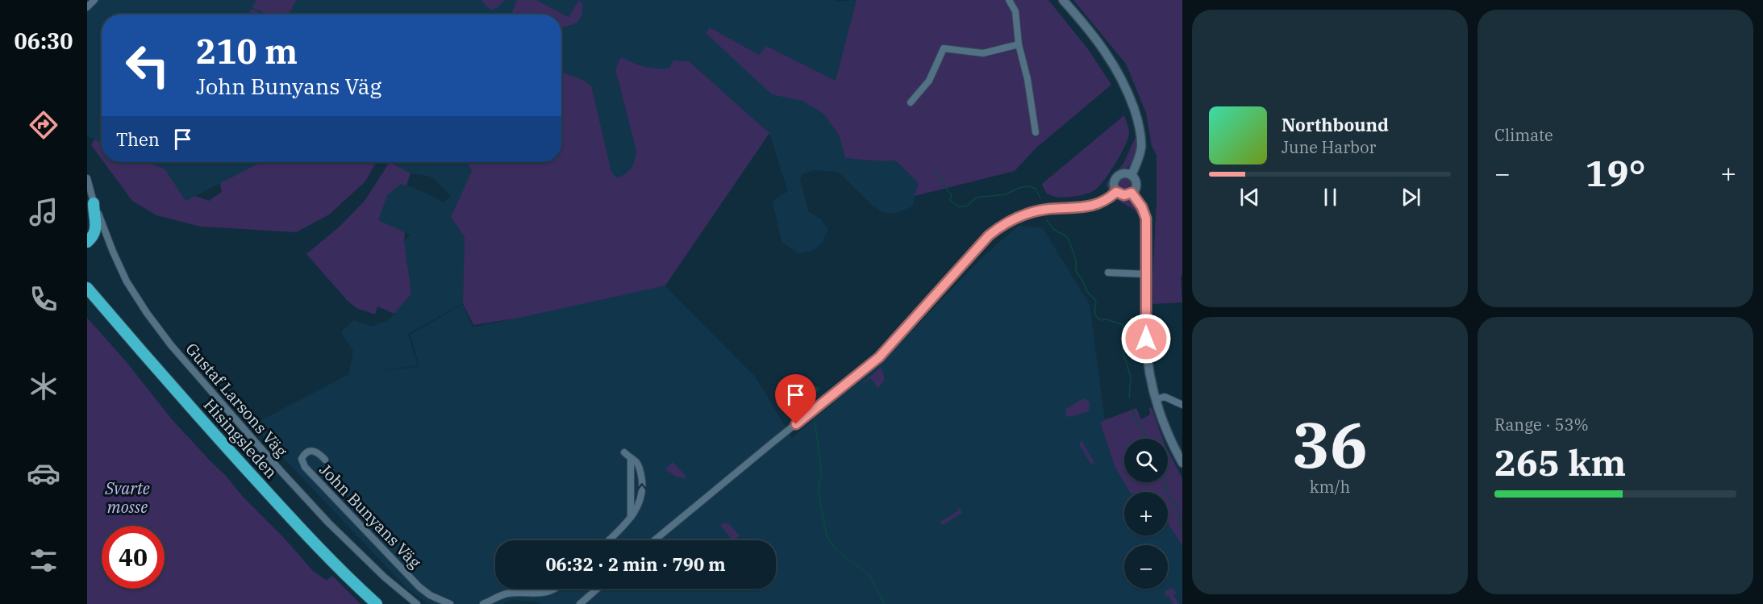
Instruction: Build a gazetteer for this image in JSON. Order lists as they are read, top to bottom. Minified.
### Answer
{"streets":{"highway":["Hisingsleden"],"street":["Gustaf Larsons Väg","John Bunyans Väg"]},"parks":["Svarte mosse"],"page":{"tabs":"06:30","tile":["Climate",["36","km/h"],["Range · 53%","265 km"]],"turn":["210 m","John Bunyans Väg"],"song":["Northbound","June Harbor"],"then":"Then","heat":["−","19°","+"],"map_buttons":["+","−"],"limit":"40","trip":"06:32 · 2 min · 790 m"}}
